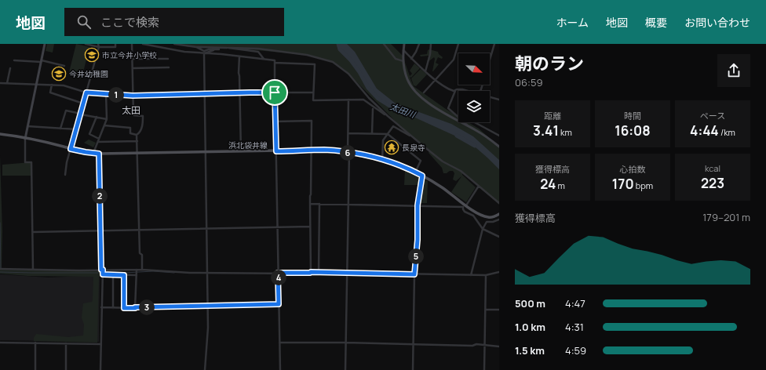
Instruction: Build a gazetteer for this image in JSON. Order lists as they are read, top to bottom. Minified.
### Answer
{"streets":{"main road":["浜北袋井線"]},"districts":["太田"],"water":["太田川"],"places":{"school or university":["市立今井小学校","今井幼稚園"],"temple":["長泉寺"]},"north":"bottom right","page":{"header":"地図","search":"ここで検索","nav":["ホーム","地図","概要","お問い合わせ"],"heading":["朝のラン","06:59"],"pins":["1","6","2","5","4","3"],"stats":[["距離","3.41 km"],["時間","16:08"],["ペース","4:44 /km"],["獲得標高","24 m"],["心拍数","170 bpm"],["kcal","223"]],"chart":["獲得標高","179–201 m"],"list":[{"name":"500 m","note":"4:47"},{"name":"1.0 km","note":"4:31"},{"name":"1.5 km","note":"4:59"}]}}
